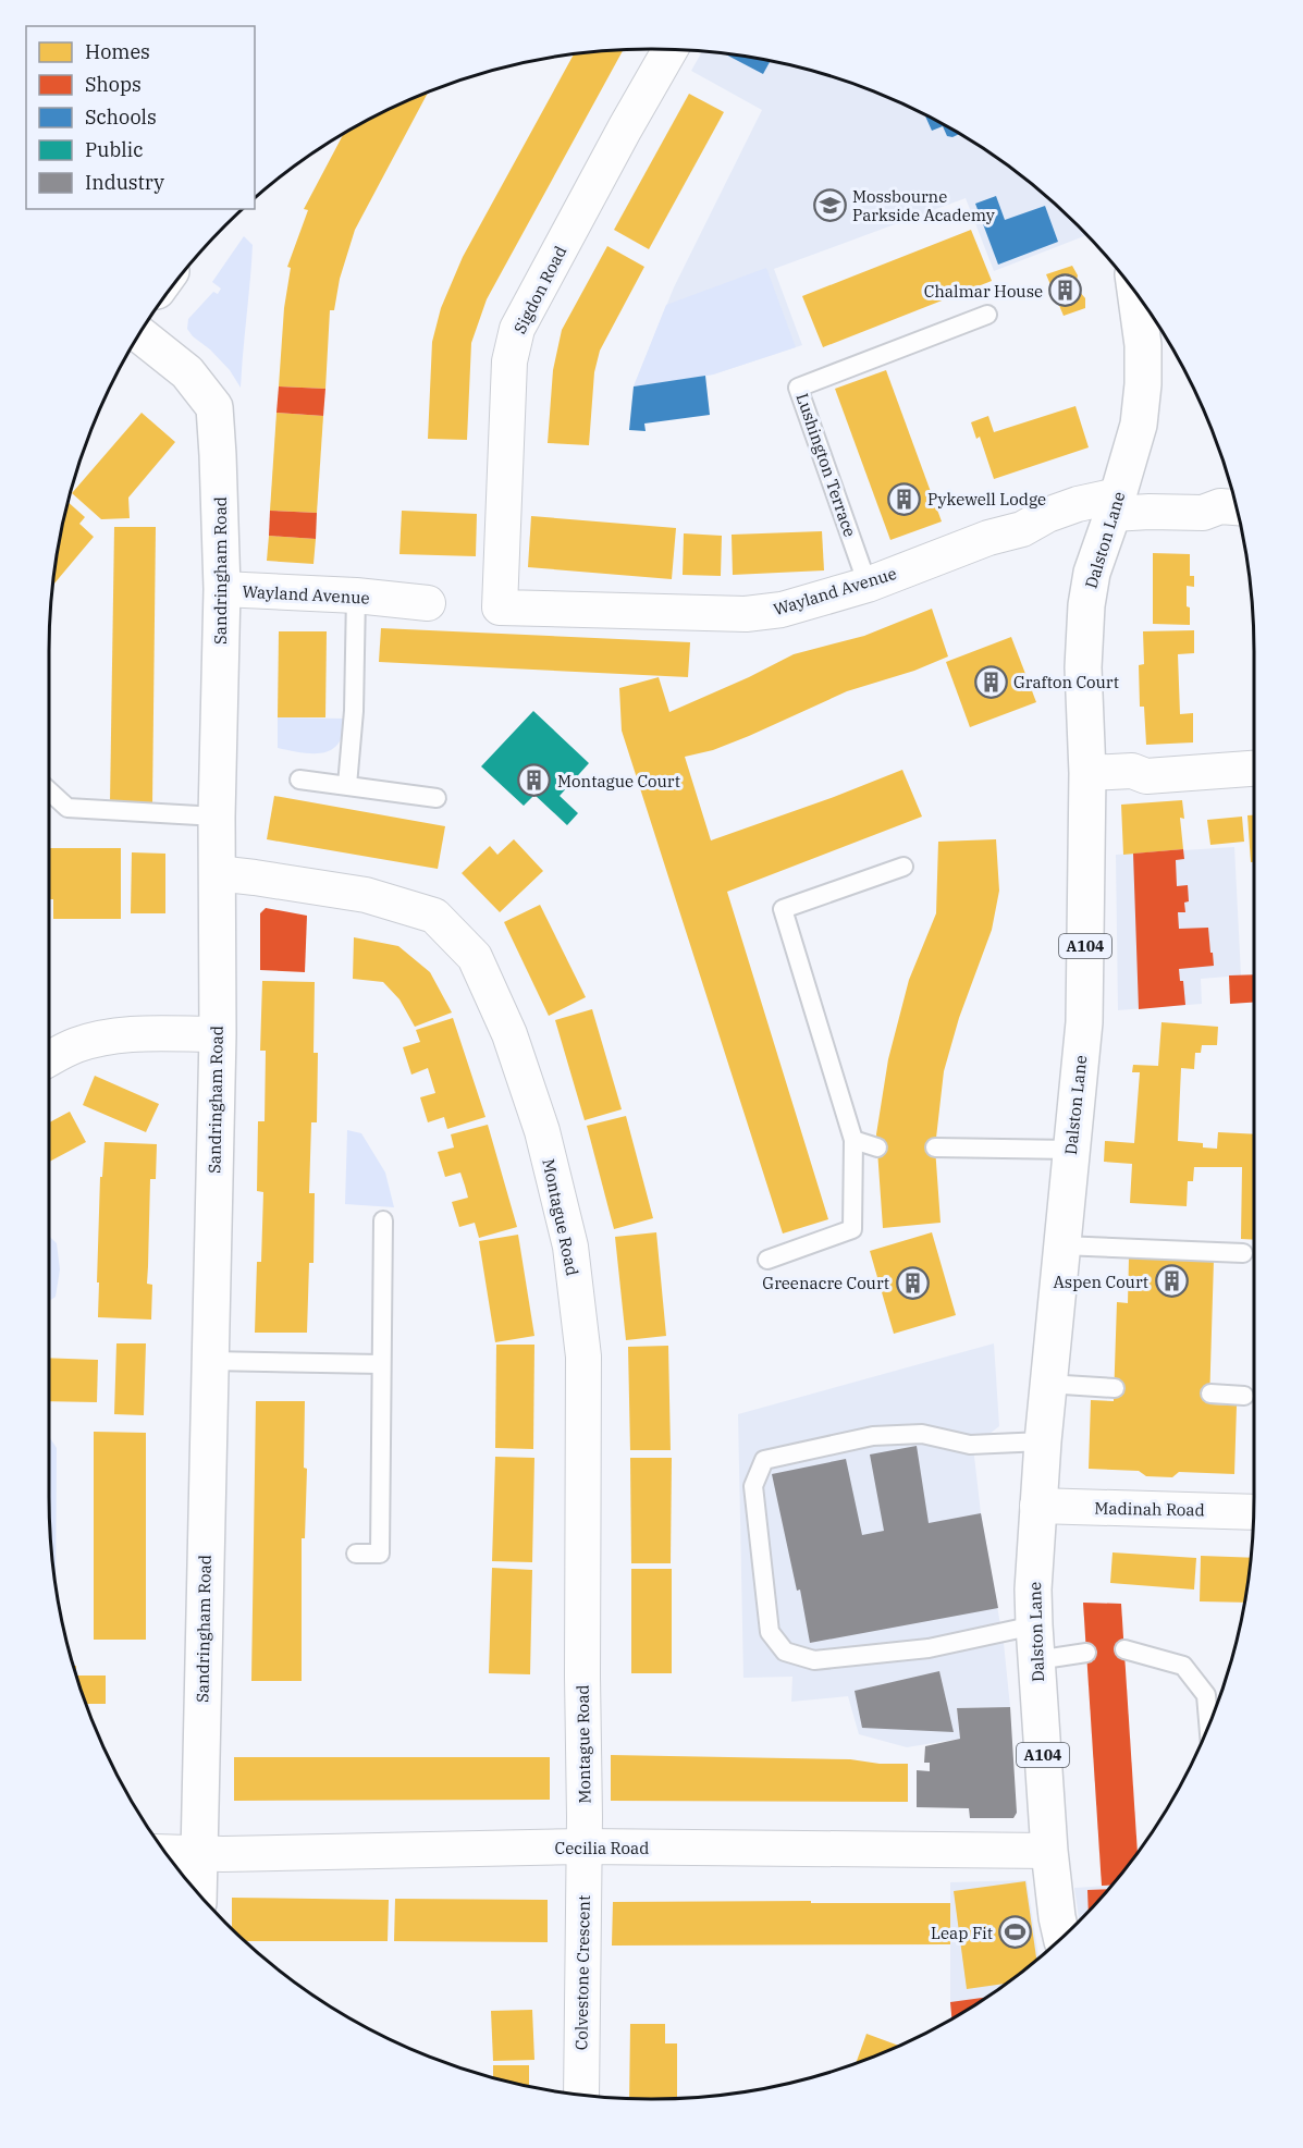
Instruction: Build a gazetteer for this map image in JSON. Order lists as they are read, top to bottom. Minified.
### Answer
{"streets":{"main road":["Dalston Lane","Sandringham Road","A104"],"street":["Sigdon Road","Wayland Avenue","Montague Road","Madinah Road","Cecilia Road","Colvestone Crescent"],"lane":["Lushington Terrace"]},"crossings":[["Sigdon Road","Wayland Avenue"],["Lushington Terrace","Wayland Avenue"],["Dalston Lane","Wayland Avenue"],["Dalston Lane","Madinah Road"],["Dalston Lane","Cecilia Road"],["Sandringham Road","Wayland Avenue"],["Sandringham Road","Montague Road"],["Sandringham Road","Cecilia Road"],["Montague Road","Cecilia Road"],["Montague Road","Colvestone Crescent"],["Cecilia Road","Colvestone Crescent"]],"places":{"school or university":["Mossbourne Parkside Academy"],"building":["Chalmar House","Pykewell Lodge","Grafton Court","Montague Court","Aspen Court","Greenacre Court"],"sports":["Leap Fit"]},"legend":["Homes","Shops","Schools","Public","Industry"]}
